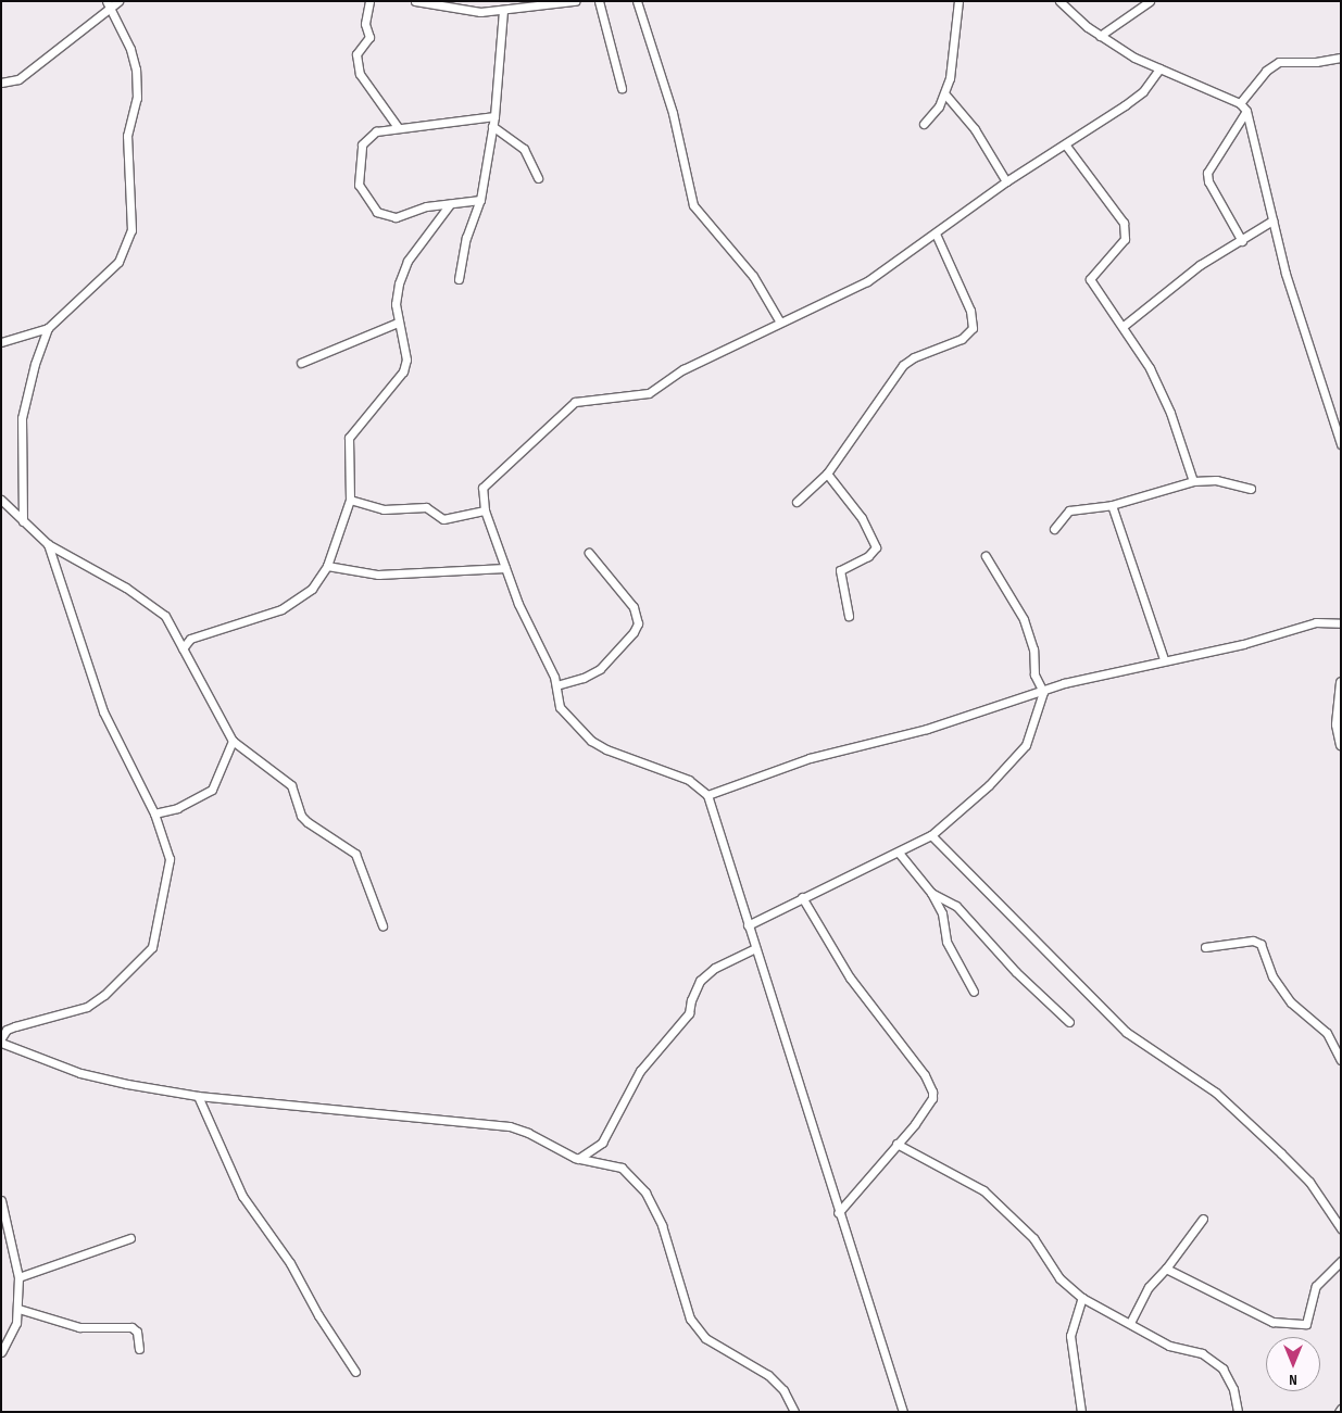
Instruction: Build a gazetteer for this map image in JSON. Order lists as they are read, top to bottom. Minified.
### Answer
{"north":"bottom"}
